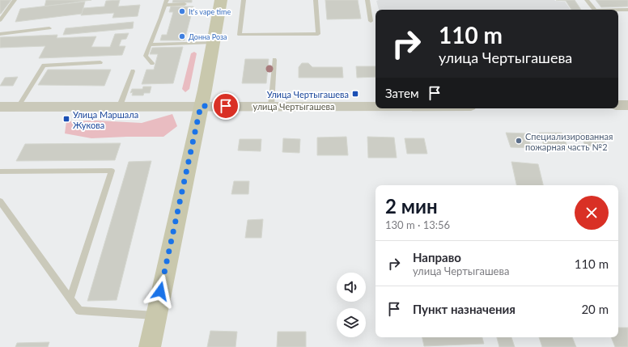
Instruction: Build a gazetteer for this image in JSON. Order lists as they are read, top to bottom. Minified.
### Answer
{"streets":{"street":["улица Чертыгашева"]},"places":{"other":["It's vape time","Донна Роза","Специализированная пожарная часть №2"],"transit":["Улица Чертыгашева","Улица Маршала Жукова"]},"page":{"turn":["110 m","улица Чертыгашева"],"then":"Затем","heading":["2 мин","130 m · 13:56"],"list":[{"name":"Направо","note":"улица Чертыгашева","value":"110 m"},{"name":"Пункт назначения","value":"20 m"}]}}
